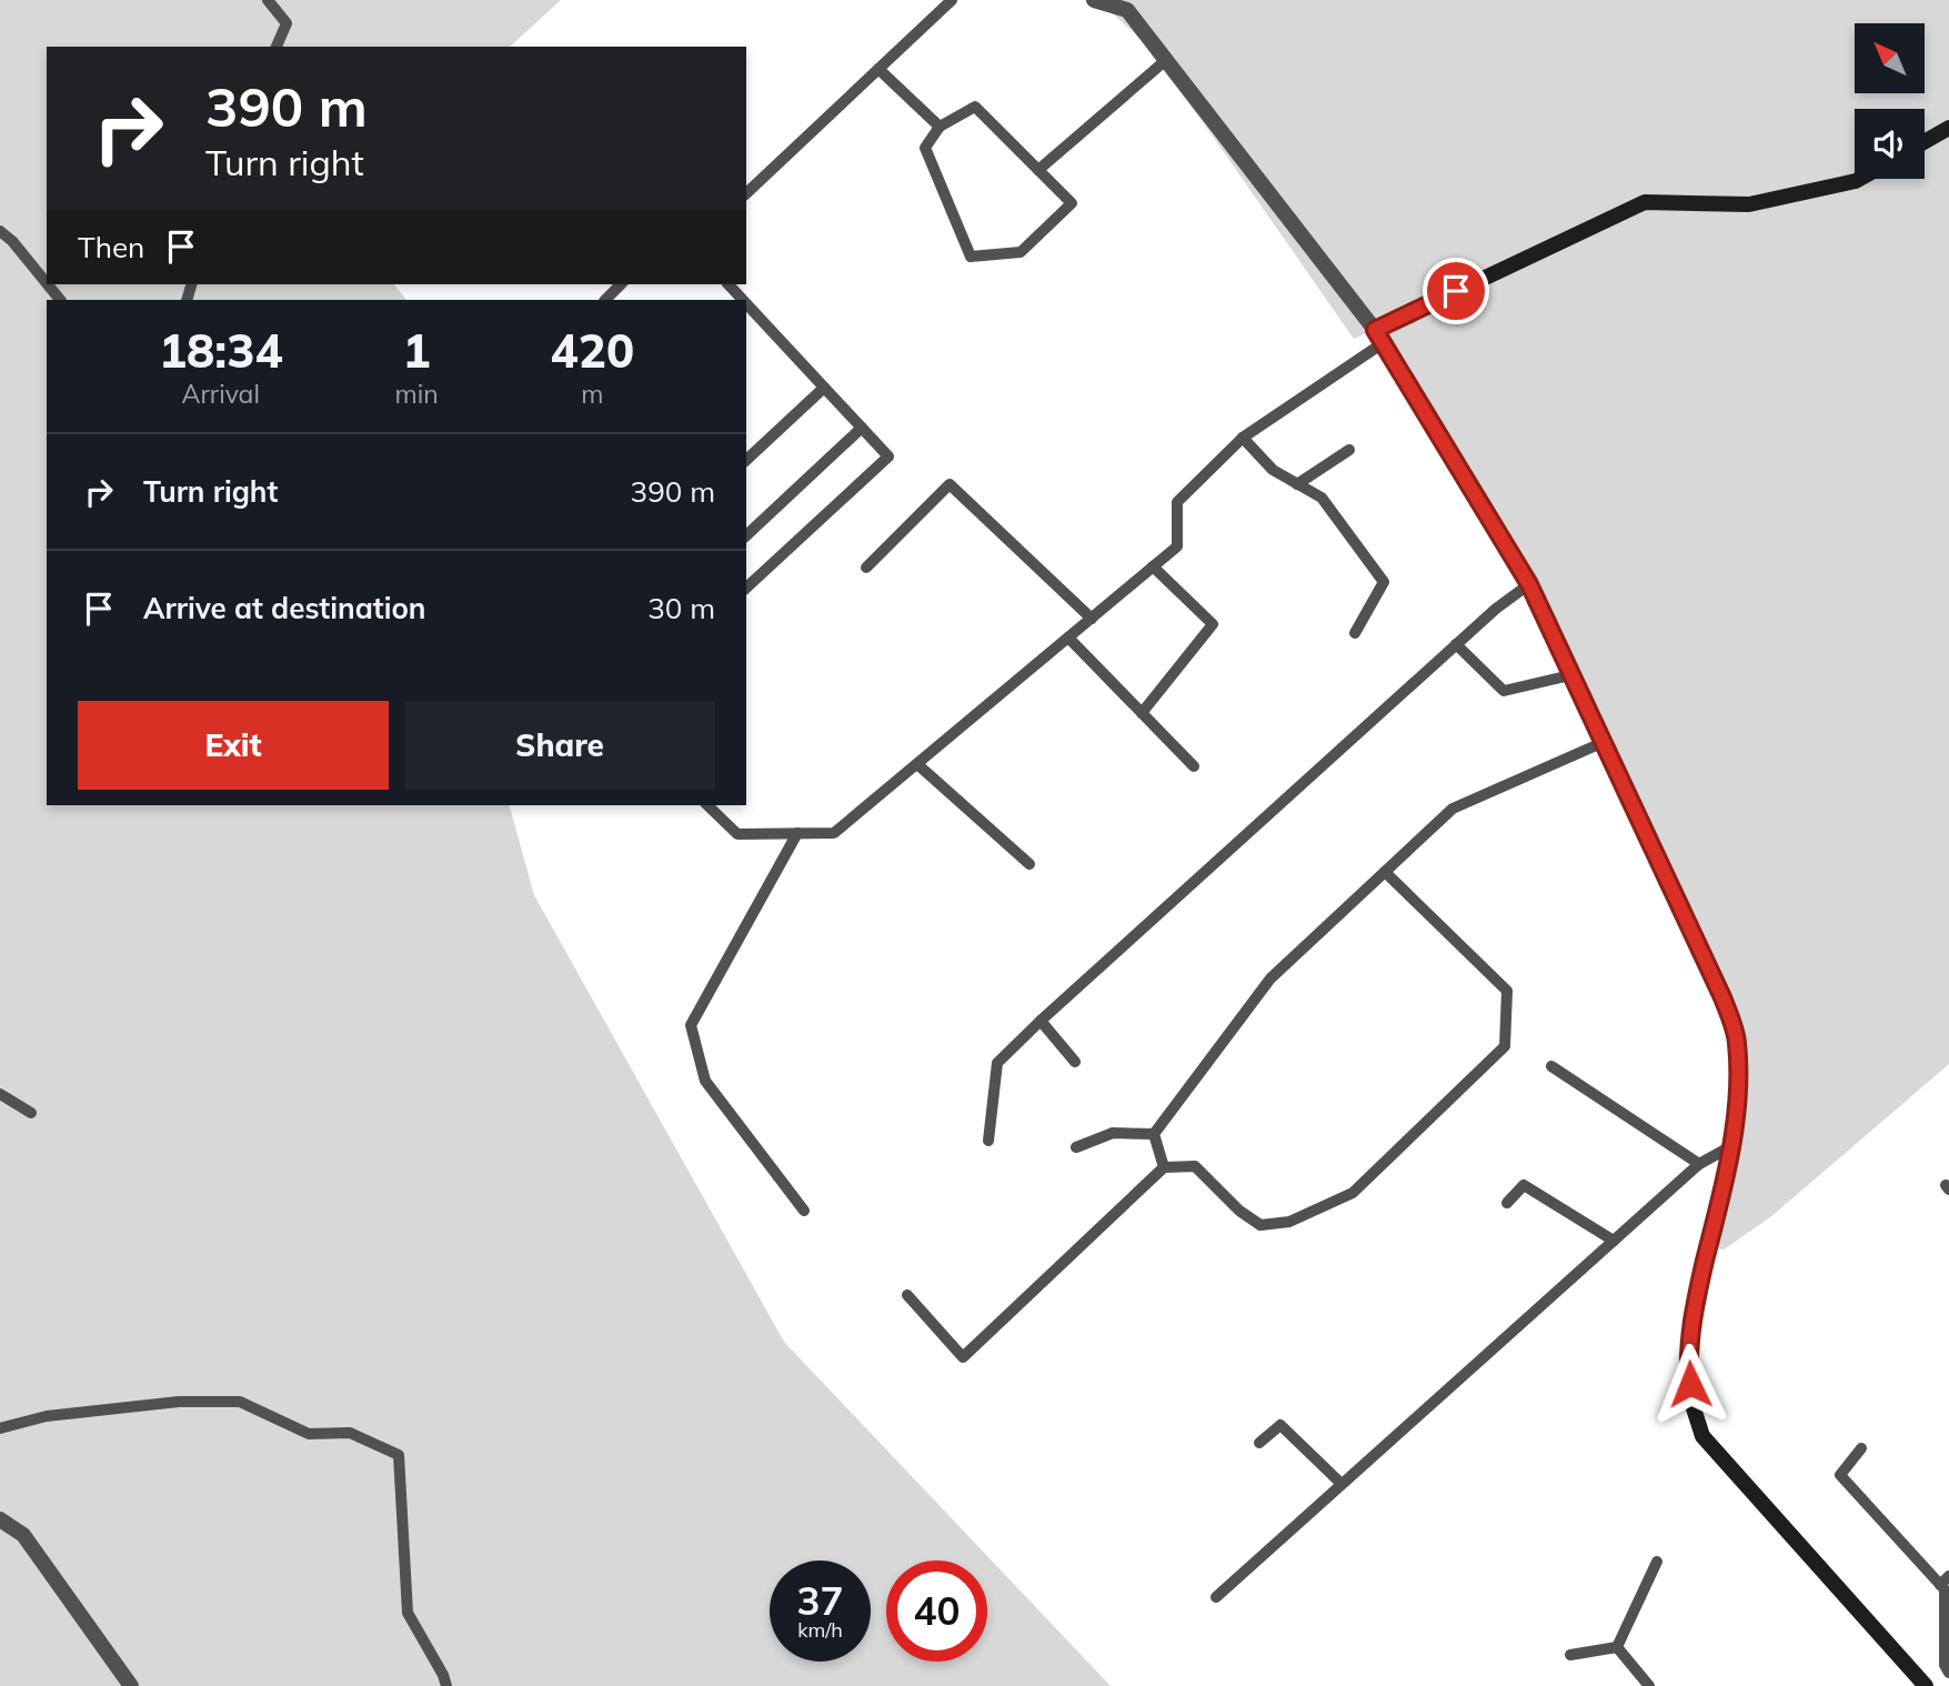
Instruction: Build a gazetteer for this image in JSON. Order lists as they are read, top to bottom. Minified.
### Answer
{"north":"top left","page":{"turn":["390 m","Turn right"],"then":"Then","eta":["18:34","Arrival","1","min","420","m"],"list":[{"name":"Turn right","value":"390 m"},{"name":"Arrive at destination","value":"30 m"}],"buttons":["Exit","Share"],"speed":"37 km/h","limit":"40"}}
